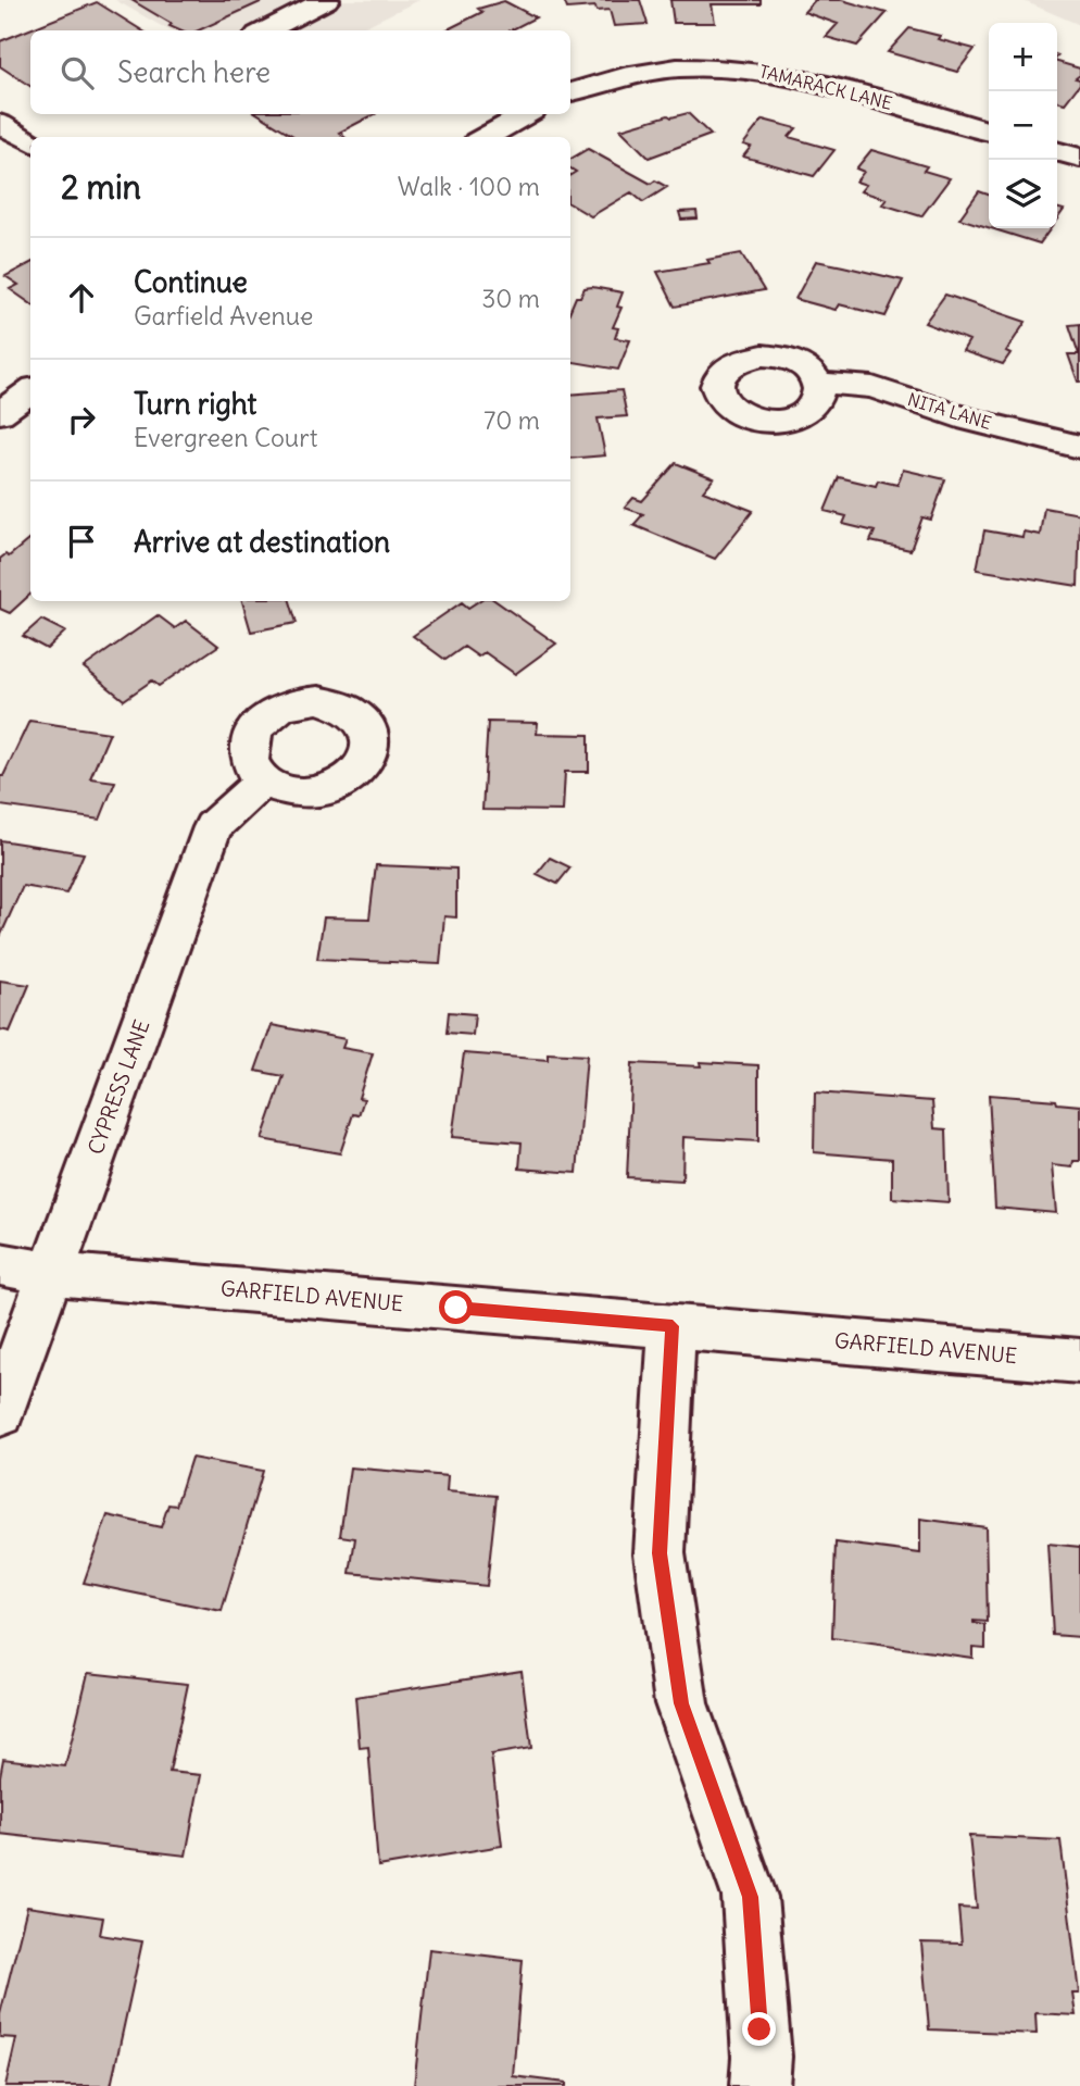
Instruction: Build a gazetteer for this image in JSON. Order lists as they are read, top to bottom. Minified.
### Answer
{"streets":{"street":["TAMARACK LANE","NITA LANE","CYPRESS LANE","GARFIELD AVENUE"]},"crossings":[["CYPRESS LANE","GARFIELD AVENUE"]],"page":{"map_buttons":["+","−"],"search":"Search here","heading":["2 min","Walk · 100 m"],"list":[["Continue","Garfield Avenue","30 m"],["Turn right","Evergreen Court","70 m"],"Arrive at destination"]}}
